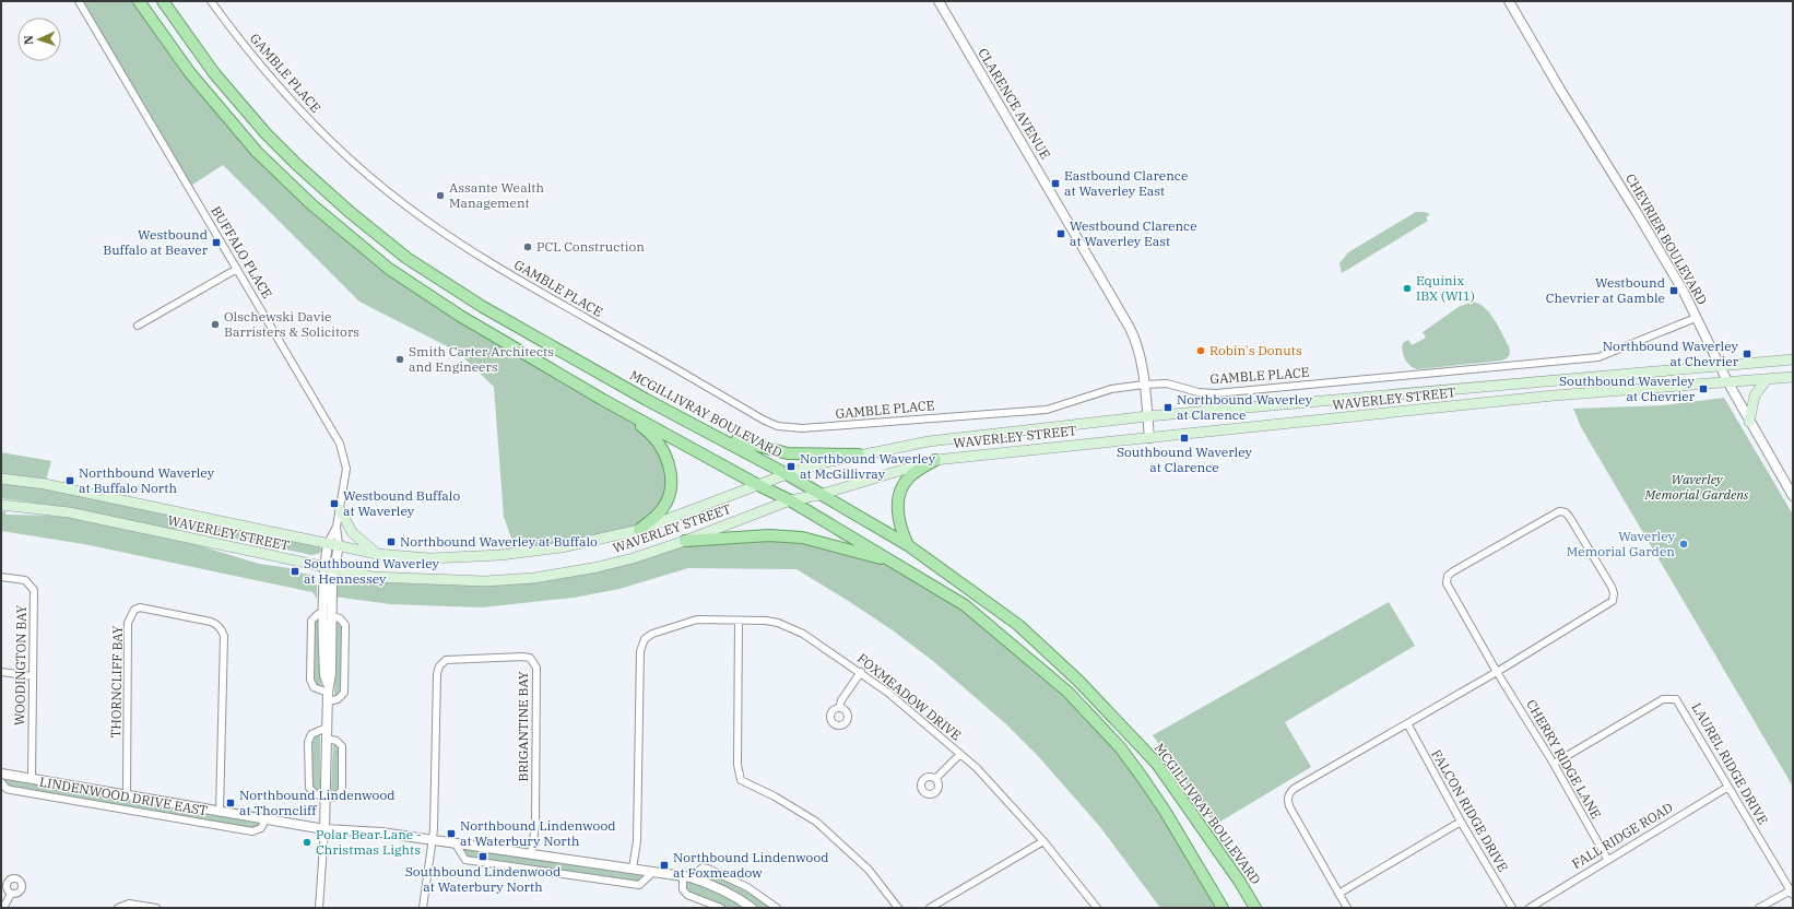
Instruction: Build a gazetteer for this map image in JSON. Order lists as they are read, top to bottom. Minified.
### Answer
{"streets":{"main road":["WAVERLEY STREET","MCGILLIVRAY BOULEVARD"],"street":["GAMBLE PLACE","CLARENCE AVENUE","CHEVRIER BOULEVARD","BUFFALO PLACE","WOODINGTON BAY","THORNCLIFF BAY","FOXMEADOW DRIVE","BRIGANTINE BAY","CHERRY RIDGE LANE","LAUREL RIDGE DRIVE","LINDENWOOD DRIVE EAST","FALCON RIDGE DRIVE","FALL RIDGE ROAD"]},"crossings":[["GAMBLE PLACE","CLARENCE AVENUE"],["GAMBLE PLACE","CHEVRIER BOULEVARD"],["CLARENCE AVENUE","WAVERLEY STREET"],["CHEVRIER BOULEVARD","WAVERLEY STREET"],["BUFFALO PLACE","WAVERLEY STREET"],["WAVERLEY STREET","MCGILLIVRAY BOULEVARD"],["WOODINGTON BAY","LINDENWOOD DRIVE EAST"],["THORNCLIFF BAY","LINDENWOOD DRIVE EAST"],["FOXMEADOW DRIVE","LINDENWOOD DRIVE EAST"],["BRIGANTINE BAY","LINDENWOOD DRIVE EAST"],["CHERRY RIDGE LANE","LAUREL RIDGE DRIVE"],["CHERRY RIDGE LANE","FALL RIDGE ROAD"],["LAUREL RIDGE DRIVE","FALL RIDGE ROAD"]],"parks":["Waverley Memorial Gardens"],"places":{"transit":["Eastbound Clarence at Waverley East","Westbound Clarence at Waverley East","Westbound Buffalo at Beaver","Westbound Chevrier at Gamble","Northbound Waverley at Chevrier","Southbound Waverley at Chevrier","Northbound Waverley at Clarence","Southbound Waverley at Clarence","Northbound Waverley at McGillivray","Northbound Waverley at Buffalo North","Westbound Buffalo at Waverley","Northbound Waverley at Buffalo","Southbound Waverley at Hennessey","Northbound Lindenwood at Thorncliff","Northbound Lindenwood at Waterbury North","Southbound Lindenwood at Waterbury North","Northbound Lindenwood at Foxmeadow"],"other":["Assante Wealth Management","PCL Construction","Equinix IBX (WI1)","Olschewski Davie Barristers & Solicitors","Robin's Donuts","Smith Carter Architects and Engineers","Waverley Memorial Garden","Polar Bear Lane - Christmas Lights"]},"north":"left"}
